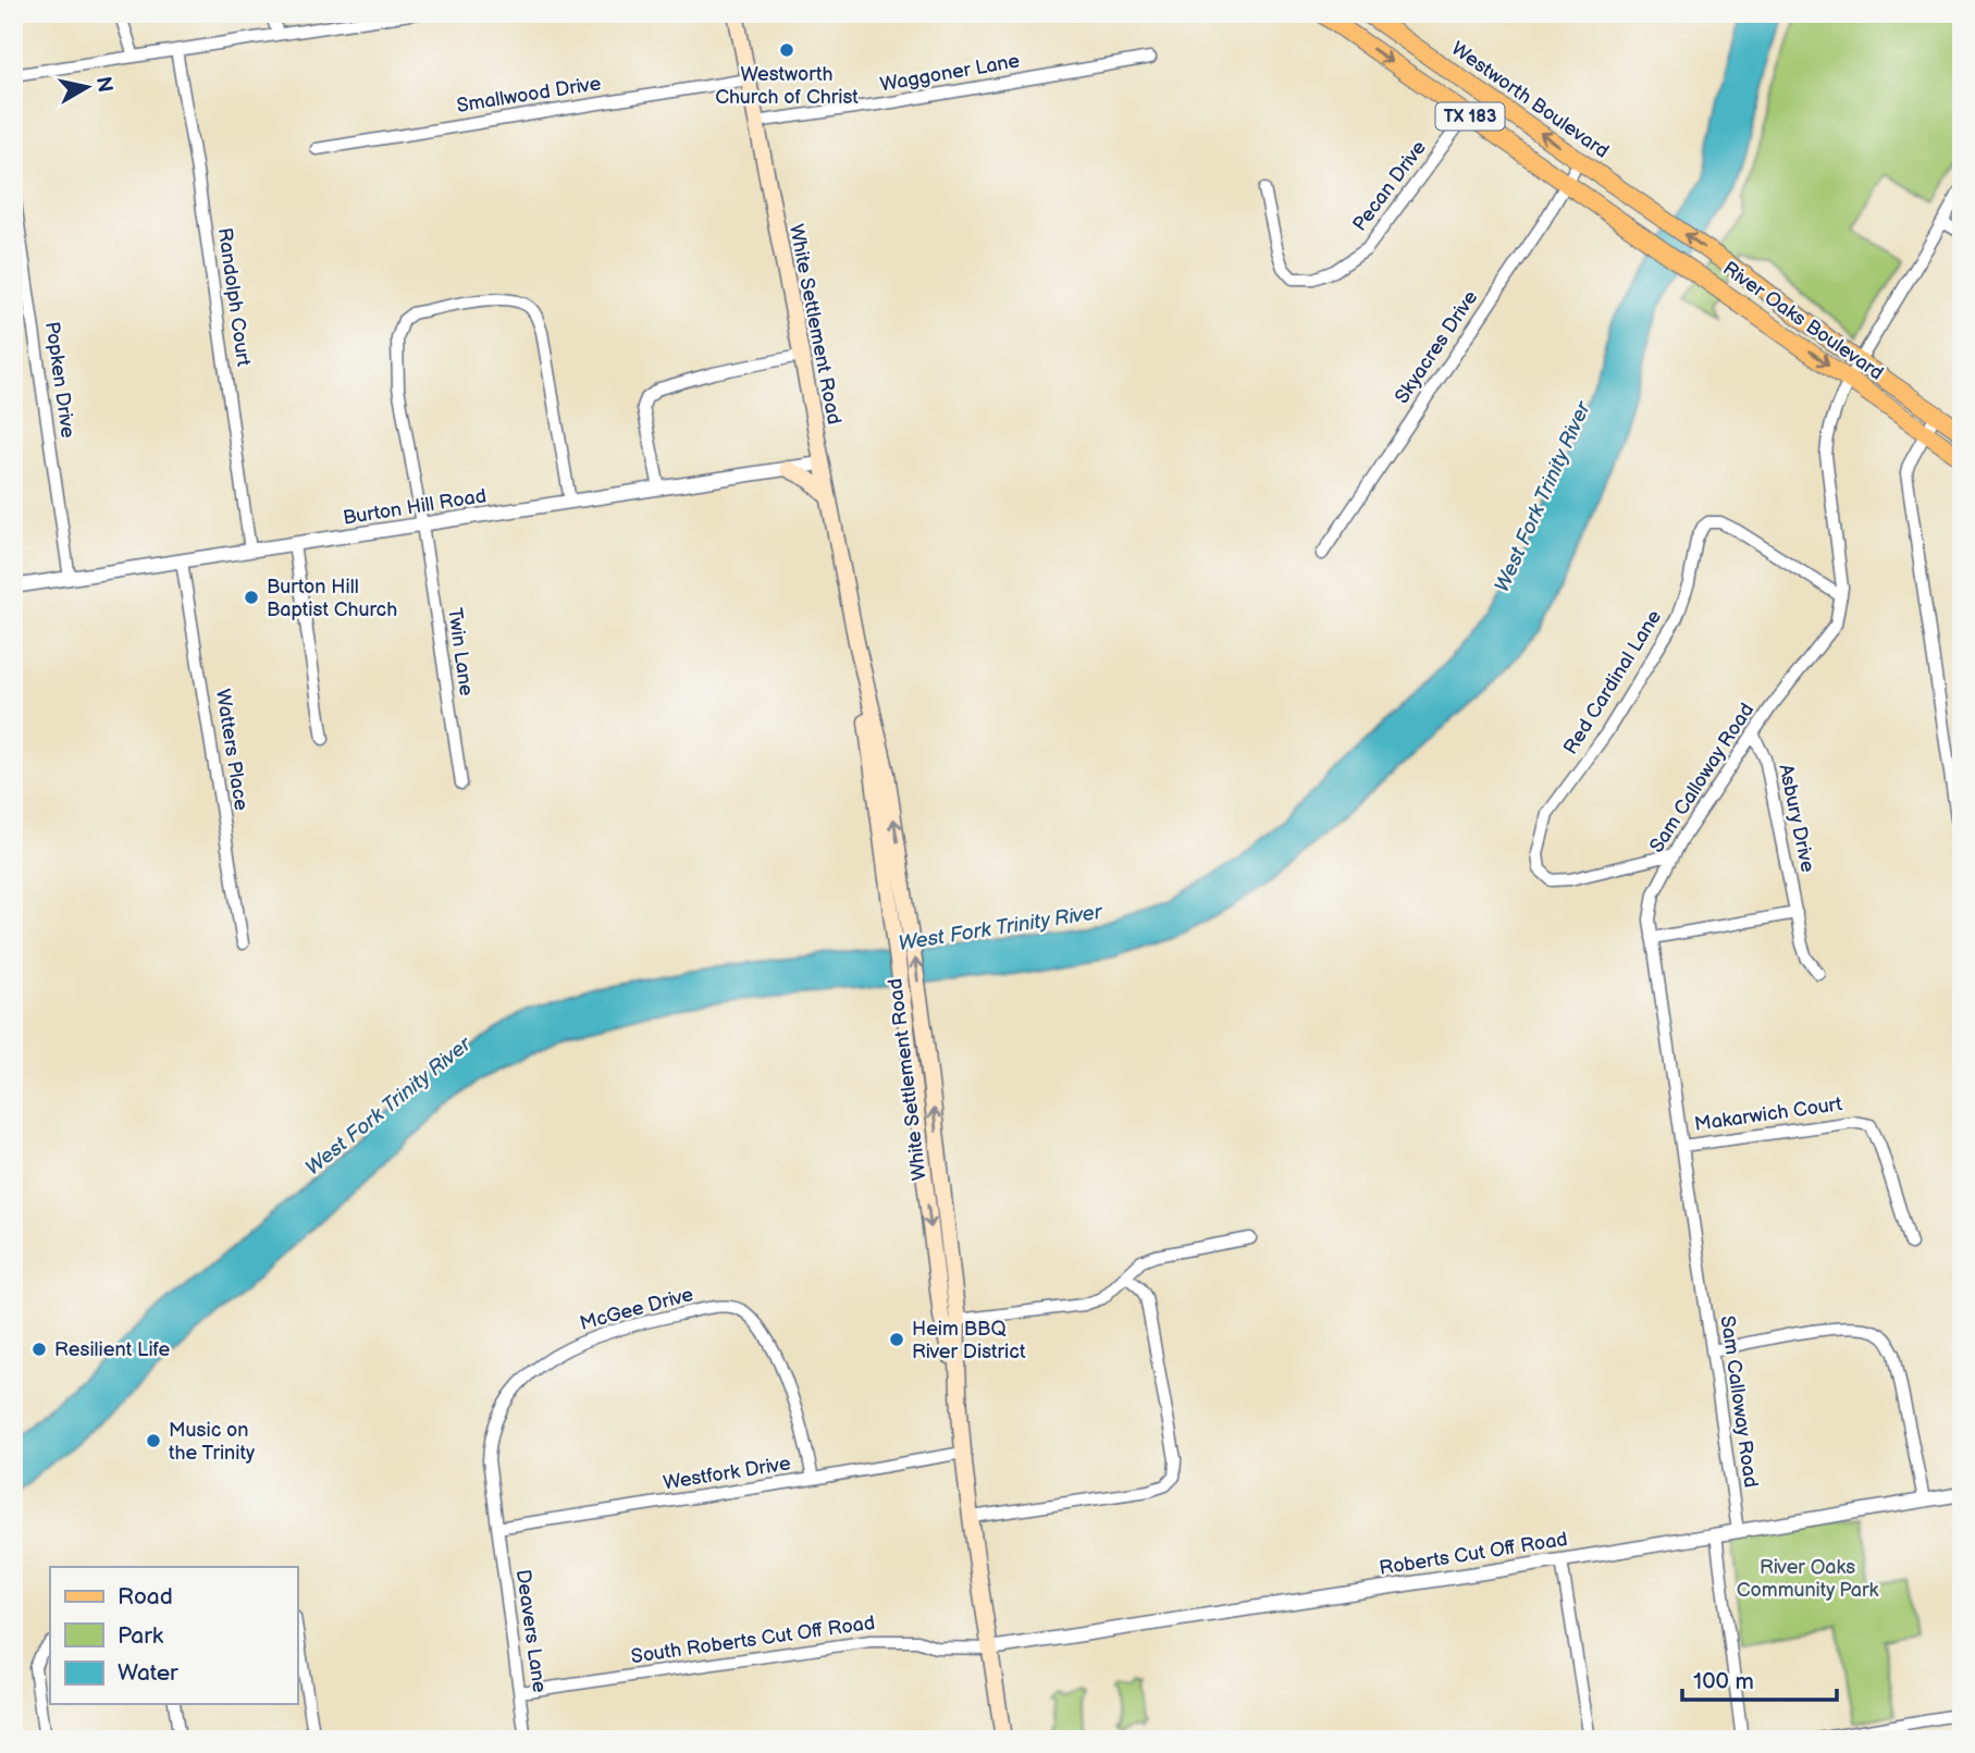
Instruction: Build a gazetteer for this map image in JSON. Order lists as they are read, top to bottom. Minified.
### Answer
{"streets":{"main road":["Westworth Boulevard","TX 183","River Oaks Boulevard","White Settlement Road"],"street":["Waggoner Lane","Smallwood Drive","Pecan Drive","Randolph Court","Skyacres Drive","Popken Drive","Burton Hill Road","Twin Lane","Red Cardinal Lane","Watters Place","Sam Calloway Road","Asbury Drive","Makarwich Court","McGee Drive","Westfork Drive","Roberts Cut Off Road","Deavers Lane","South Roberts Cut Off Road"]},"crossings":[["Waggoner Lane","White Settlement Road"],["Smallwood Drive","White Settlement Road"],["Westworth Boulevard","River Oaks Boulevard"],["Westworth Boulevard","Skyacres Drive"],["TX 183","Pecan Drive"],["TX 183","River Oaks Boulevard"],["TX 183","Skyacres Drive"],["Randolph Court","Burton Hill Road"],["River Oaks Boulevard","Skyacres Drive"],["River Oaks Boulevard","Sam Calloway Road"],["White Settlement Road","Burton Hill Road"],["White Settlement Road","Westfork Drive"],["White Settlement Road","Roberts Cut Off Road"],["White Settlement Road","South Roberts Cut Off Road"],["Popken Drive","Burton Hill Road"],["Burton Hill Road","Twin Lane"],["Burton Hill Road","Watters Place"],["Red Cardinal Lane","Sam Calloway Road"],["Sam Calloway Road","Asbury Drive"],["Sam Calloway Road","Makarwich Court"],["Sam Calloway Road","Roberts Cut Off Road"],["McGee Drive","Westfork Drive"],["McGee Drive","Deavers Lane"],["Westfork Drive","Deavers Lane"],["Roberts Cut Off Road","South Roberts Cut Off Road"],["Deavers Lane","South Roberts Cut Off Road"]],"water":["West Fork Trinity River"],"parks":["River Oaks Community Park"],"places":["Westworth Church of Christ","Burton Hill Baptist Church","Heim BBQ River District","Resilient Life","Music on the Trinity"],"legend":["Road","Park","Water"],"scale_bar":"100 m","north":"right"}
